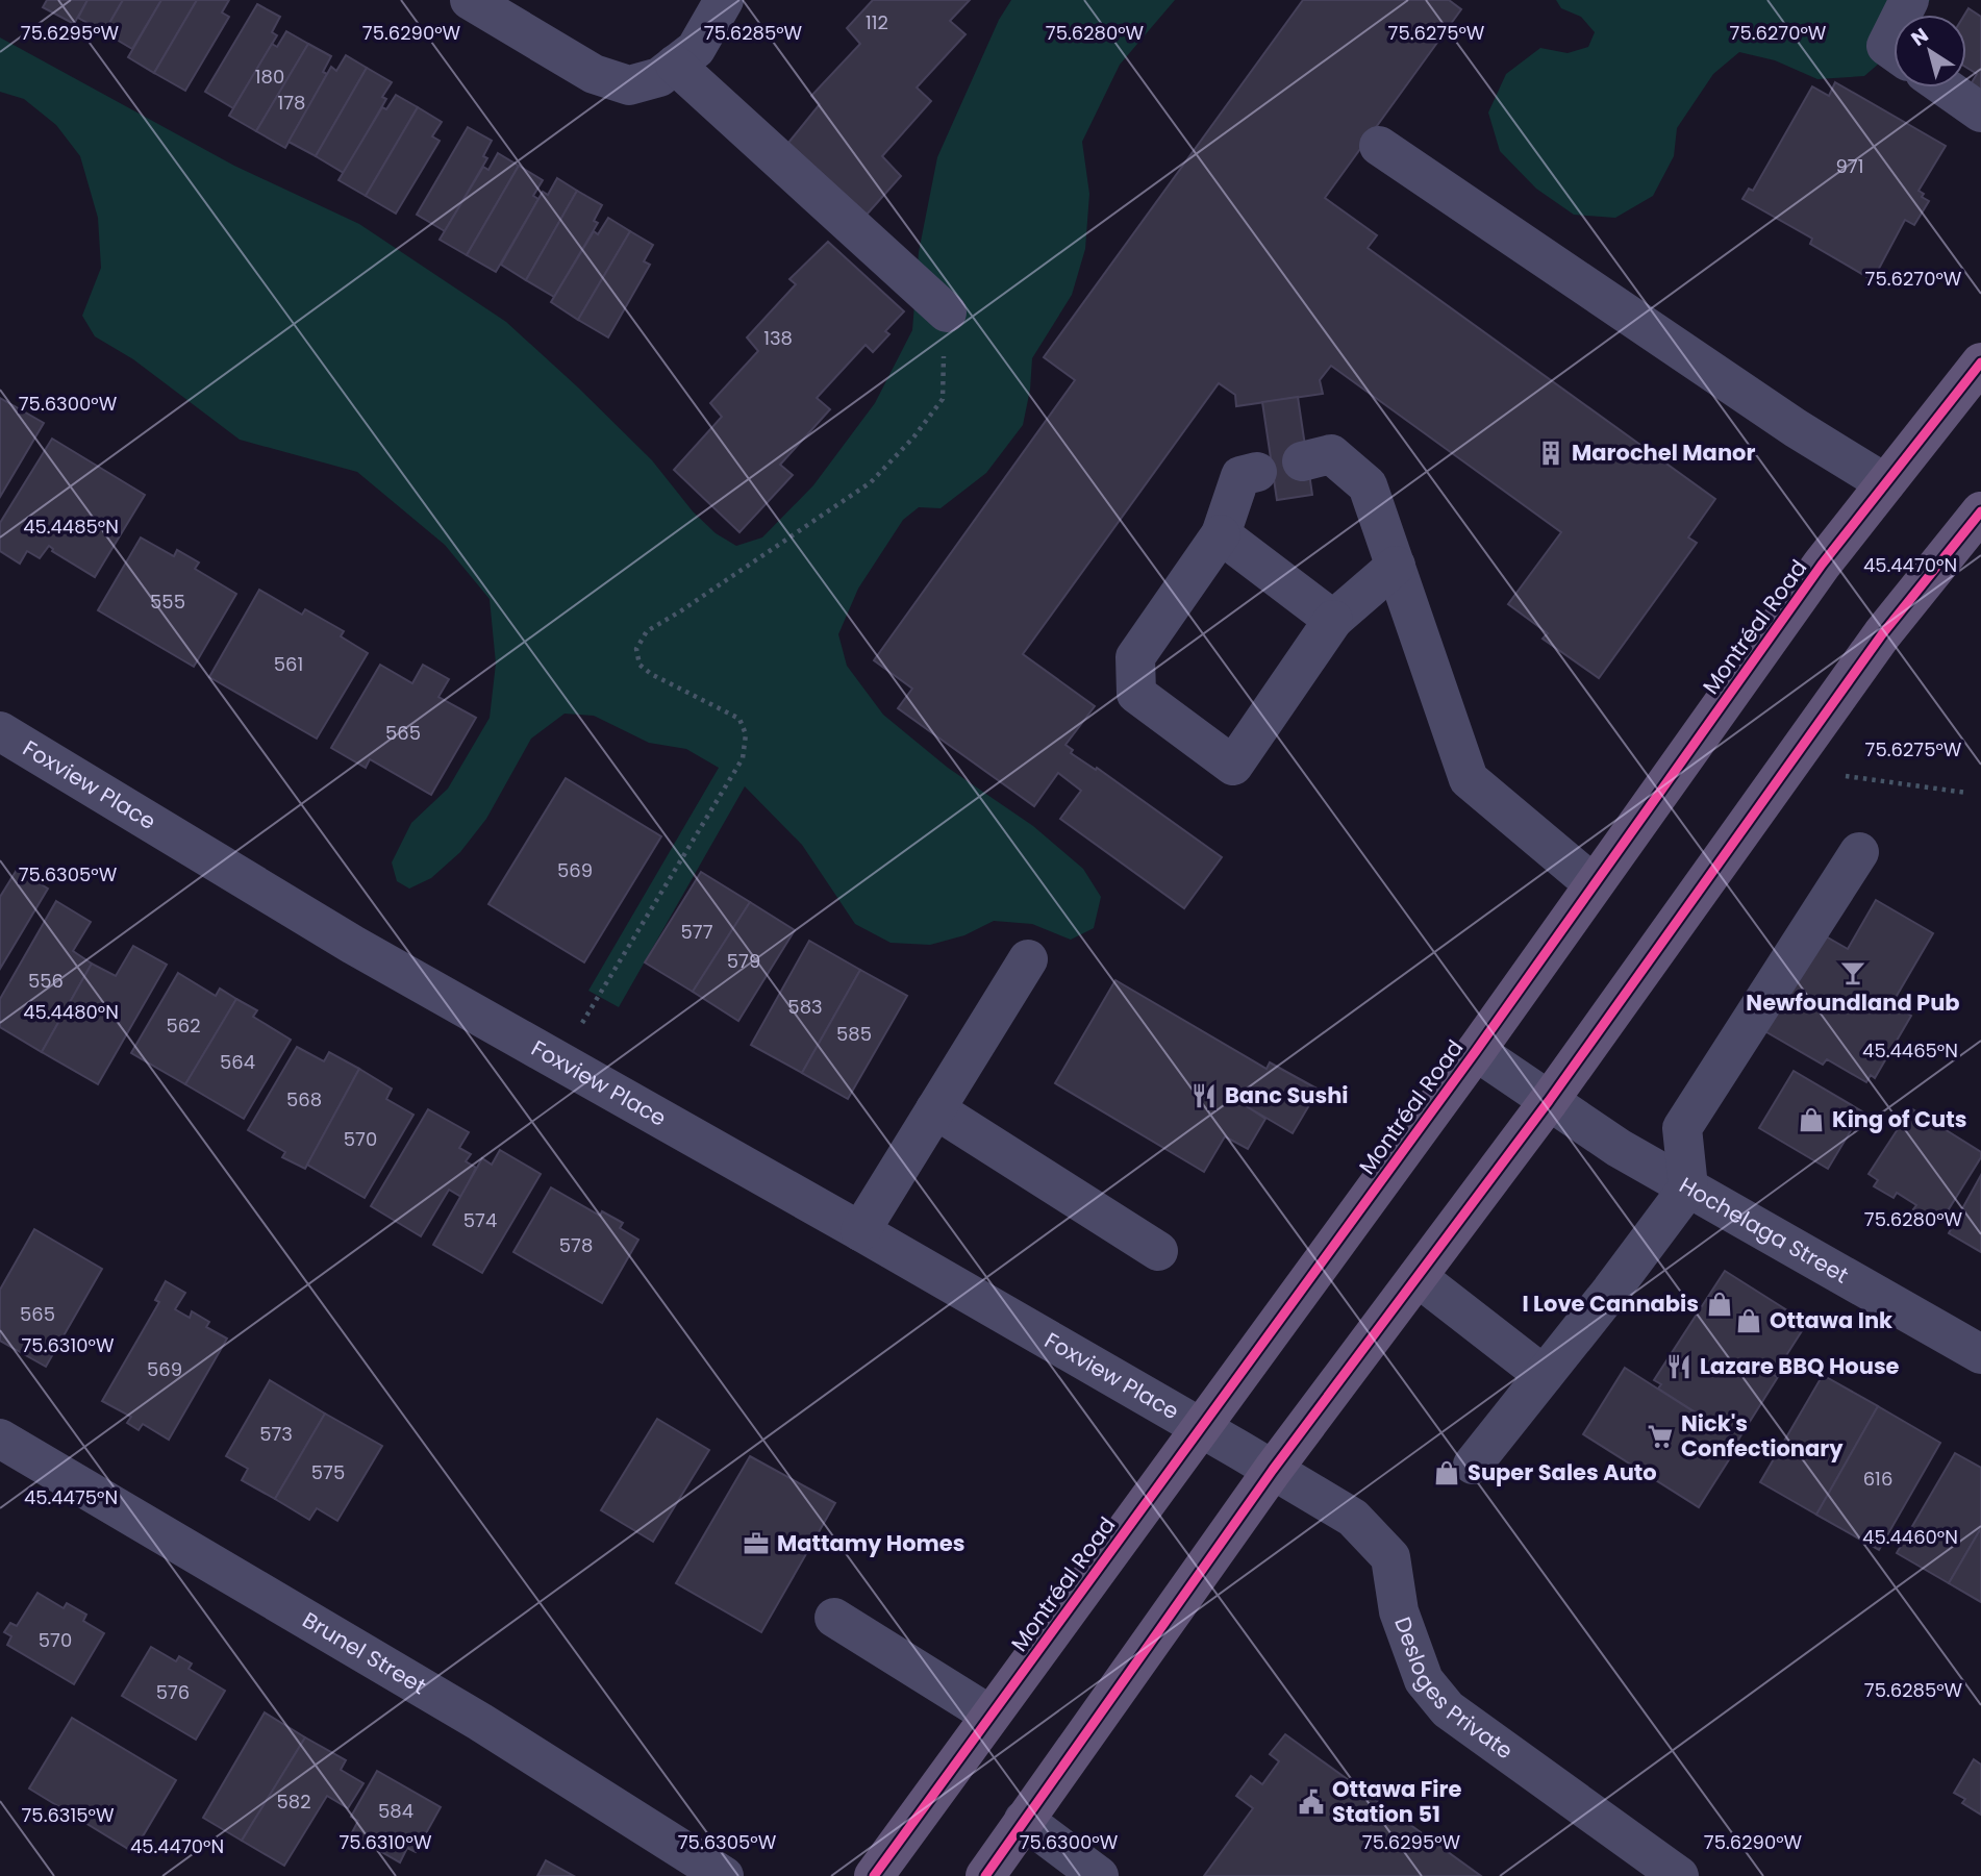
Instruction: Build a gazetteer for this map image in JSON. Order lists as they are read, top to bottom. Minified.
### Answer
{"streets":{"main road":["Montréal Road"],"street":["Foxview Place","Hochelaga Street","Brunel Street","Desloges Private"]},"crossings":[["Montréal Road","Foxview Place"],["Montréal Road","Hochelaga Street"],["Foxview Place","Desloges Private"]],"places":{"building":["Marochel Manor"],"bar":["Newfoundland Pub"],"restaurant":["Banc Sushi","Lazare BBQ House"],"shop":["King of Cuts","I Love Cannabis","Ottawa Ink","Super Sales Auto"],"supermarket":["Nick's Confectionary"],"office":["Mattamy Homes"],"public building":["Ottawa Fire Station 51"]},"house_numbers":["112","180","178","971","138","555","561","565","569","577","579","556","583","562","585","564","568","570","574","578","565","569","573","575","616","570","576","582","584"],"north":"top left","coordinates":["75.6295°W","75.6290°W","75.6285°W","75.6280°W","75.6275°W","75.6270°W","75.6300°W","45.4485°N","45.4470°N","75.6305°W","45.4480°N","45.4465°N","75.6310°W","45.4475°N","45.4460°N","75.6315°W"]}
